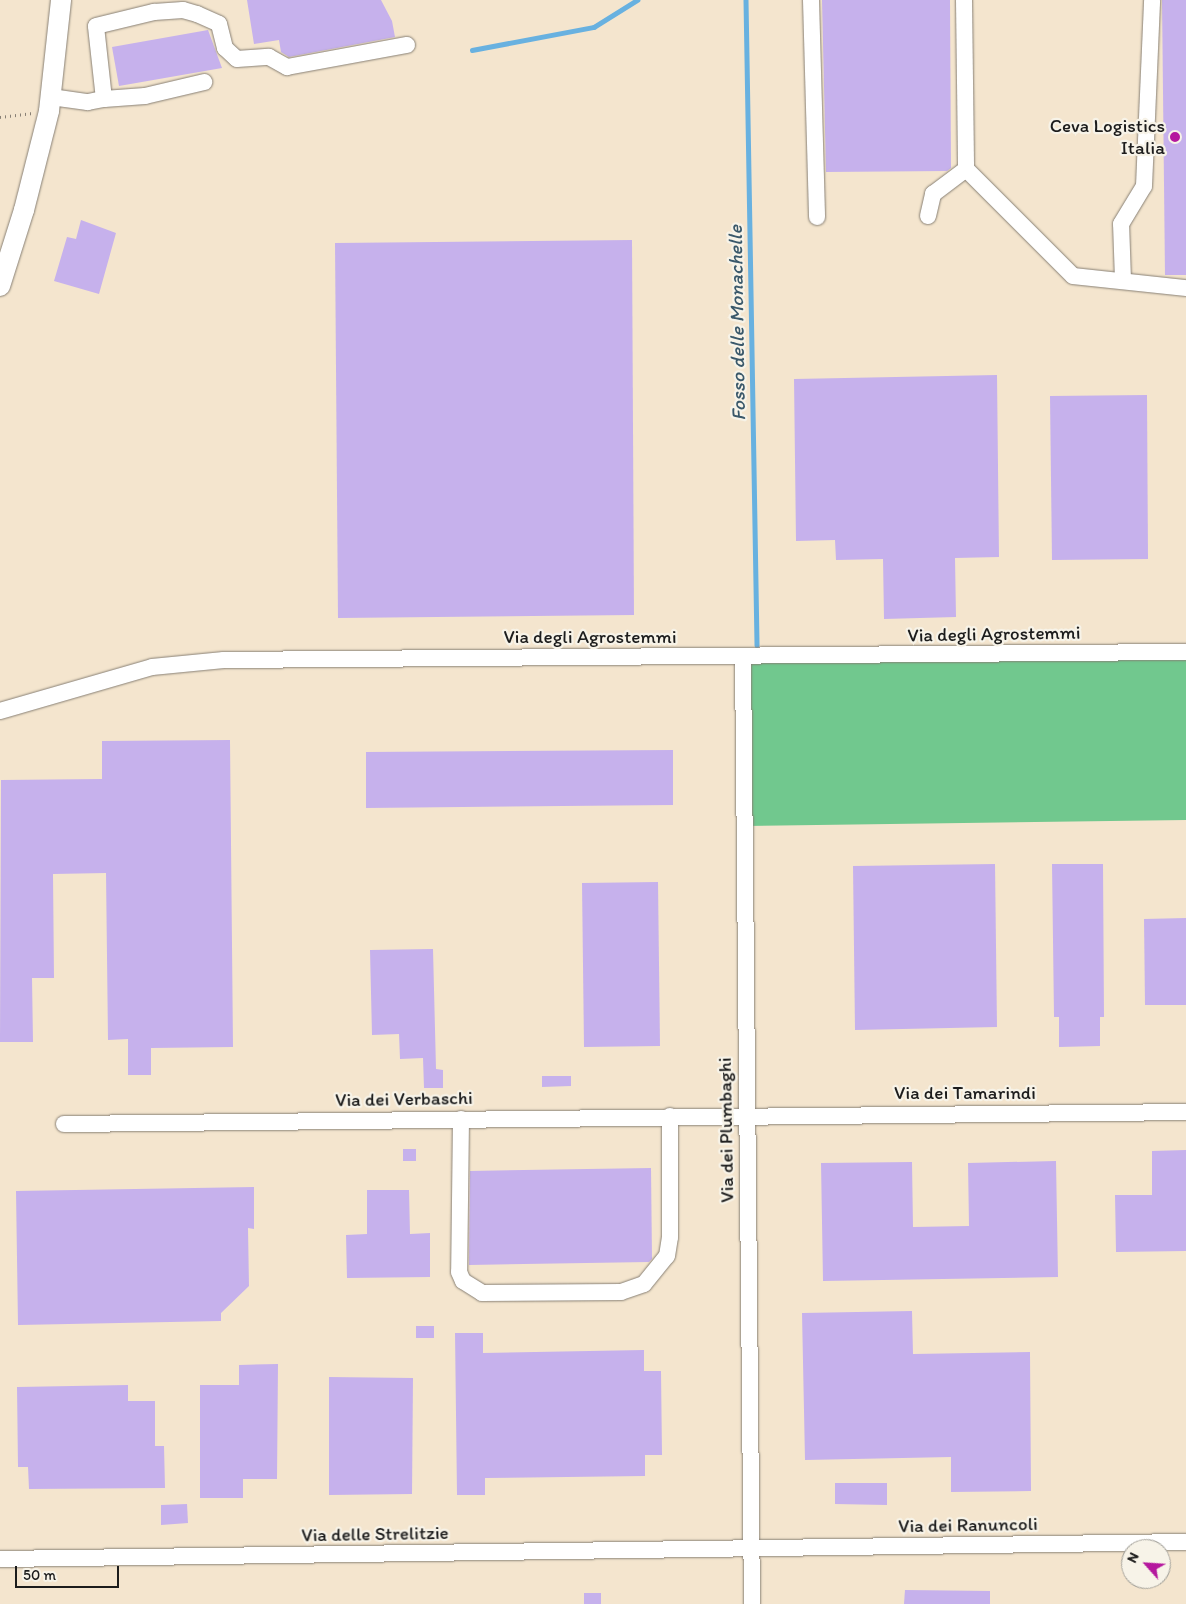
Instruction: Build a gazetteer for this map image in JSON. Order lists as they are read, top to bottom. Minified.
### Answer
{"streets":{"street":["Via degli Agrostemmi","Via dei Tamarindi","Via dei Verbaschi","Via dei Plumbaghi","Via dei Ranuncoli","Via delle Strelitzie"]},"crossings":[["Via degli Agrostemmi","Via dei Plumbaghi"],["Via dei Tamarindi","Via dei Verbaschi"],["Via dei Tamarindi","Via dei Plumbaghi"],["Via dei Verbaschi","Via dei Plumbaghi"],["Via dei Plumbaghi","Via dei Ranuncoli"],["Via dei Plumbaghi","Via delle Strelitzie"],["Via dei Ranuncoli","Via delle Strelitzie"]],"water":["Fosso delle Monachelle"],"places":["Ceva Logistics Italia"],"scale_bar":"50 m","north":"top left"}
